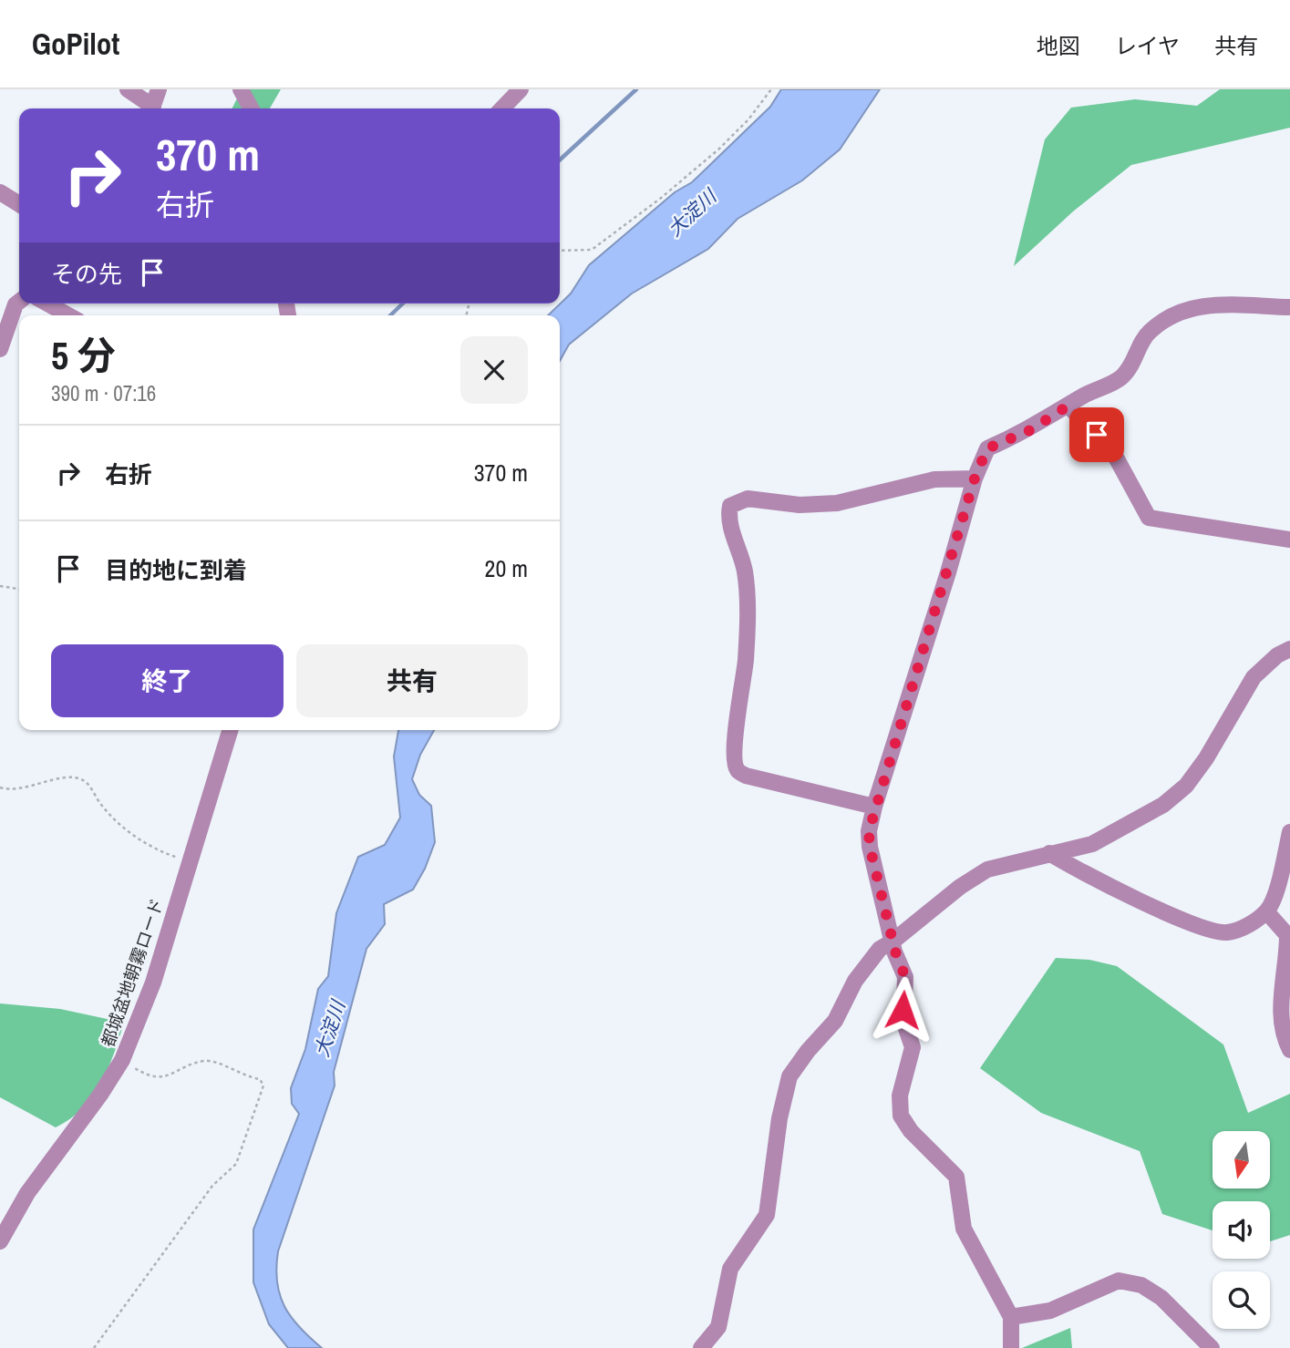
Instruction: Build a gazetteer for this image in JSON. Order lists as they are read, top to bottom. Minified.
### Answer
{"streets":{"street":["都城盆地朝霧ロード"]},"water":["大淀川"],"north":"bottom","page":{"header":"GoPilot","nav":["地図","レイヤ","共有"],"turn":["370 m","右折"],"then":"その先","heading":["5 分","390 m · 07:16"],"list":[{"name":"右折","value":"370 m"},{"name":"目的地に到着","value":"20 m"}],"buttons":["終了","共有"]}}
